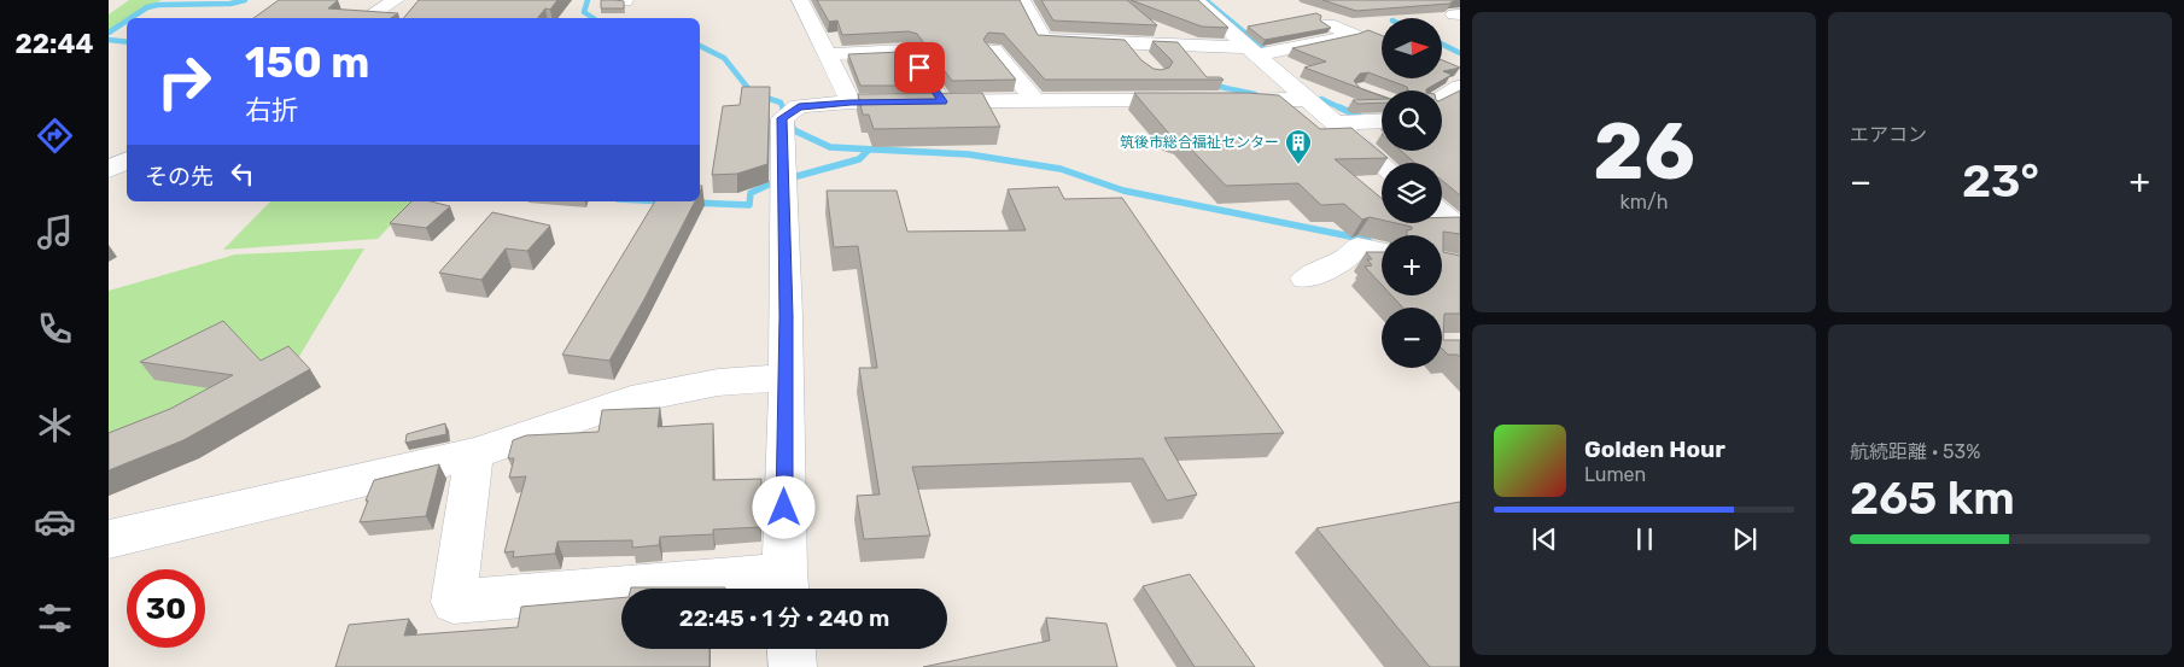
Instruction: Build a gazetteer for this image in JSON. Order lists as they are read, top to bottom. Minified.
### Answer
{"places":{"building":["筑後市総合福祉センター"]},"north":"right","page":{"tabs":"22:44","tile":[["26","km/h"],"エアコン",["航続距離 · 53%","265 km"]],"map_buttons":["+","−"],"turn":["150 m","右折"],"then":"その先","heat":["−","23°","+"],"song":["Golden Hour","Lumen"],"limit":"30","trip":"22:45 · 1 分 · 240 m"}}
